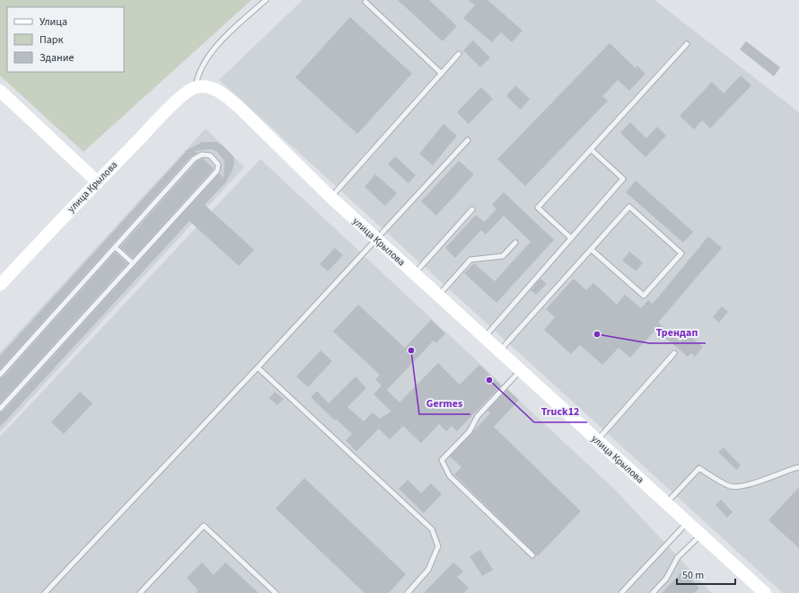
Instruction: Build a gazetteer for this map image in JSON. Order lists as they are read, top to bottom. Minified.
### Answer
{"streets":{"street":["улица Крылова"]},"places":["Трендап","Germes","Truck12"],"legend":["Улица","Парк","Здание"],"scale_bar":"50 m"}
